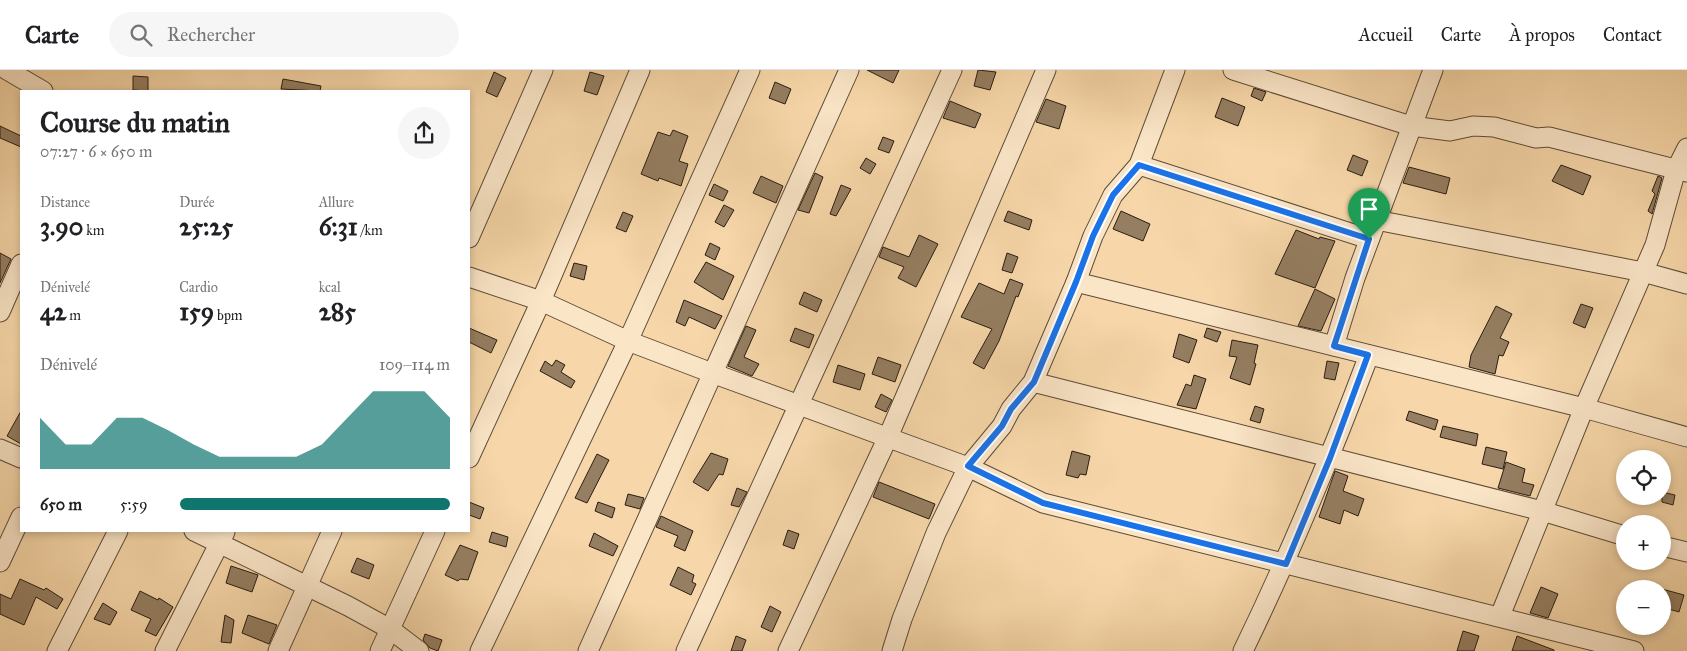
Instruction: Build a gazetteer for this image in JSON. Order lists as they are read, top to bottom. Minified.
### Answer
{"page":{"header":"Carte","search":"Rechercher","nav":["Accueil","Carte","À propos","Contact"],"heading":["Course du matin","07:27 · 6 × 650 m"],"stats":[["Distance","3.90 km"],["Durée","25:25"],["Allure","6:31 /km"],["Dénivelé","42 m"],["Cardio","159 bpm"],["kcal","285"]],"chart":["Dénivelé","109–114 m"],"map_buttons":["+","−"],"list":[{"name":"650 m","note":"5:59"}]}}
